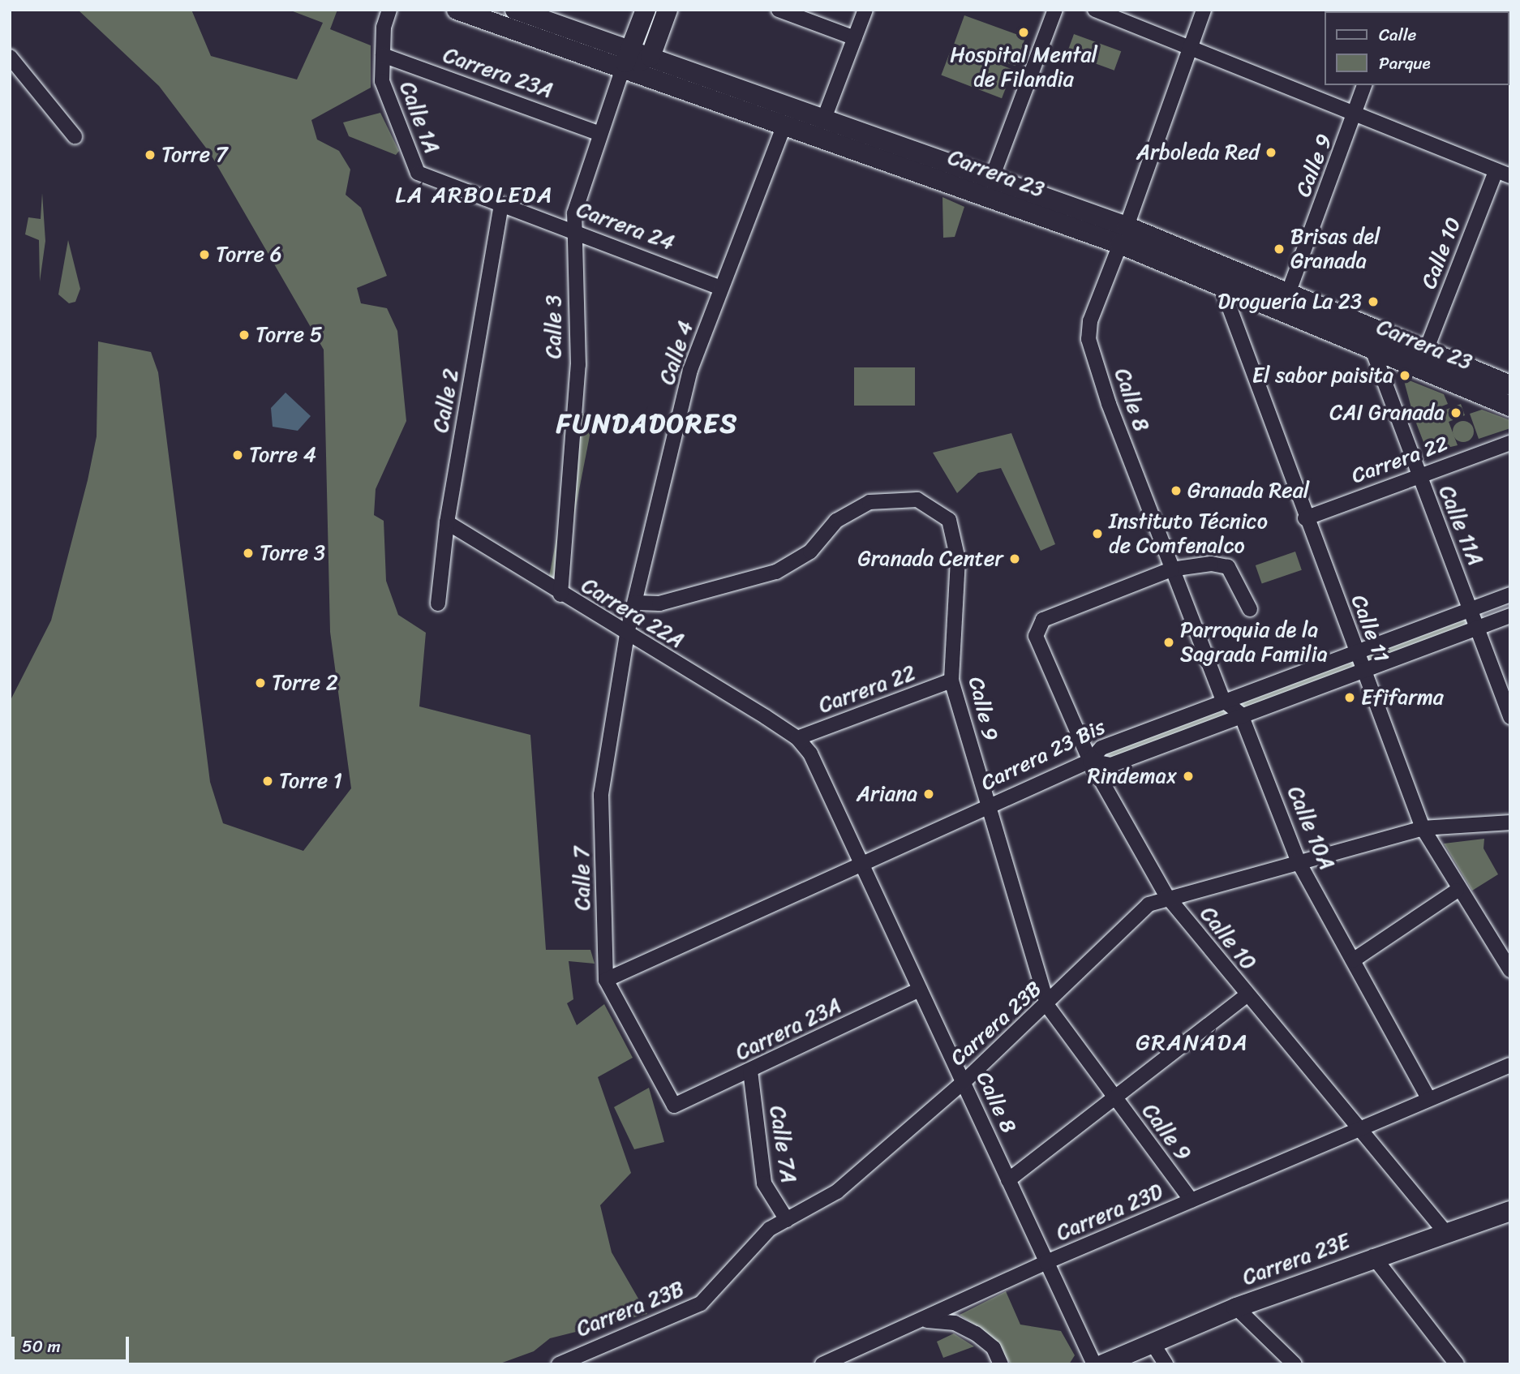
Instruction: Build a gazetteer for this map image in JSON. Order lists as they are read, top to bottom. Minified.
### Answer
{"streets":{"main road":["Carrera 23","Calle 3","Carrera 23E"],"street":["Carrera 23A","Calle 1A","Calle 9","Carrera 24","Calle 10","Calle 4","Calle 8","Calle 2","Carrera 22","Calle 11A","Carrera 22A","Calle 11","Carrera 23 Bis","Calle 10A","Calle 7","Carrera 23B","Calle 7A","Carrera 23D"]},"crossings":[["Carrera 23A","Calle 1A"],["Carrera 23A","Calle 3"],["Carrera 23A","Calle 8"],["Carrera 23A","Calle 7"],["Carrera 23A","Calle 7A"],["Calle 1A","Carrera 24"],["Calle 9","Carrera 23"],["Calle 9","Calle 4"],["Calle 9","Carrera 22"],["Calle 9","Carrera 23 Bis"],["Calle 9","Carrera 23B"],["Calle 9","Carrera 23D"],["Carrera 23","Calle 10"],["Carrera 23","Calle 3"],["Carrera 23","Calle 4"],["Carrera 23","Calle 8"],["Carrera 23","Calle 11A"],["Carrera 23","Calle 11"],["Carrera 24","Calle 3"],["Carrera 24","Calle 4"],["Carrera 24","Calle 2"],["Calle 10","Calle 8"],["Calle 10","Carrera 23 Bis"],["Calle 10","Carrera 23B"],["Calle 10","Carrera 23D"],["Calle 10","Carrera 23E"],["Calle 3","Carrera 22A"],["Calle 4","Carrera 22A"],["Calle 4","Calle 7"],["Calle 8","Carrera 22"],["Calle 8","Carrera 22A"],["Calle 8","Carrera 23 Bis"],["Calle 8","Carrera 23B"],["Calle 8","Carrera 23D"],["Calle 2","Carrera 22A"],["Carrera 22","Calle 11A"],["Carrera 22","Carrera 22A"],["Carrera 22","Calle 11"],["Calle 11A","Carrera 23 Bis"],["Carrera 22A","Calle 7"],["Calle 11","Carrera 23 Bis"],["Calle 11","Carrera 23B"],["Carrera 23 Bis","Calle 7"],["Calle 10A","Carrera 23B"],["Calle 10A","Carrera 23D"],["Carrera 23B","Calle 7A"]],"districts":["LA ARBOLEDA","FUNDADORES","GRANADA"],"places":["Hospital Mental de Filandia","Arboleda Red","Torre 7","Brisas del Granada","Torre 6","Droguería La 23","Torre 5","El sabor paisita","CAI Granada","Torre 4","Granada Real","Instituto Técnico de Comfenalco","Torre 3","Granada Center","Parroquia de la Sagrada Familia","Torre 2","Efifarma","Rindemax","Torre 1","Ariana"],"legend":["Calle","Parque"],"scale_bar":"50 m"}
